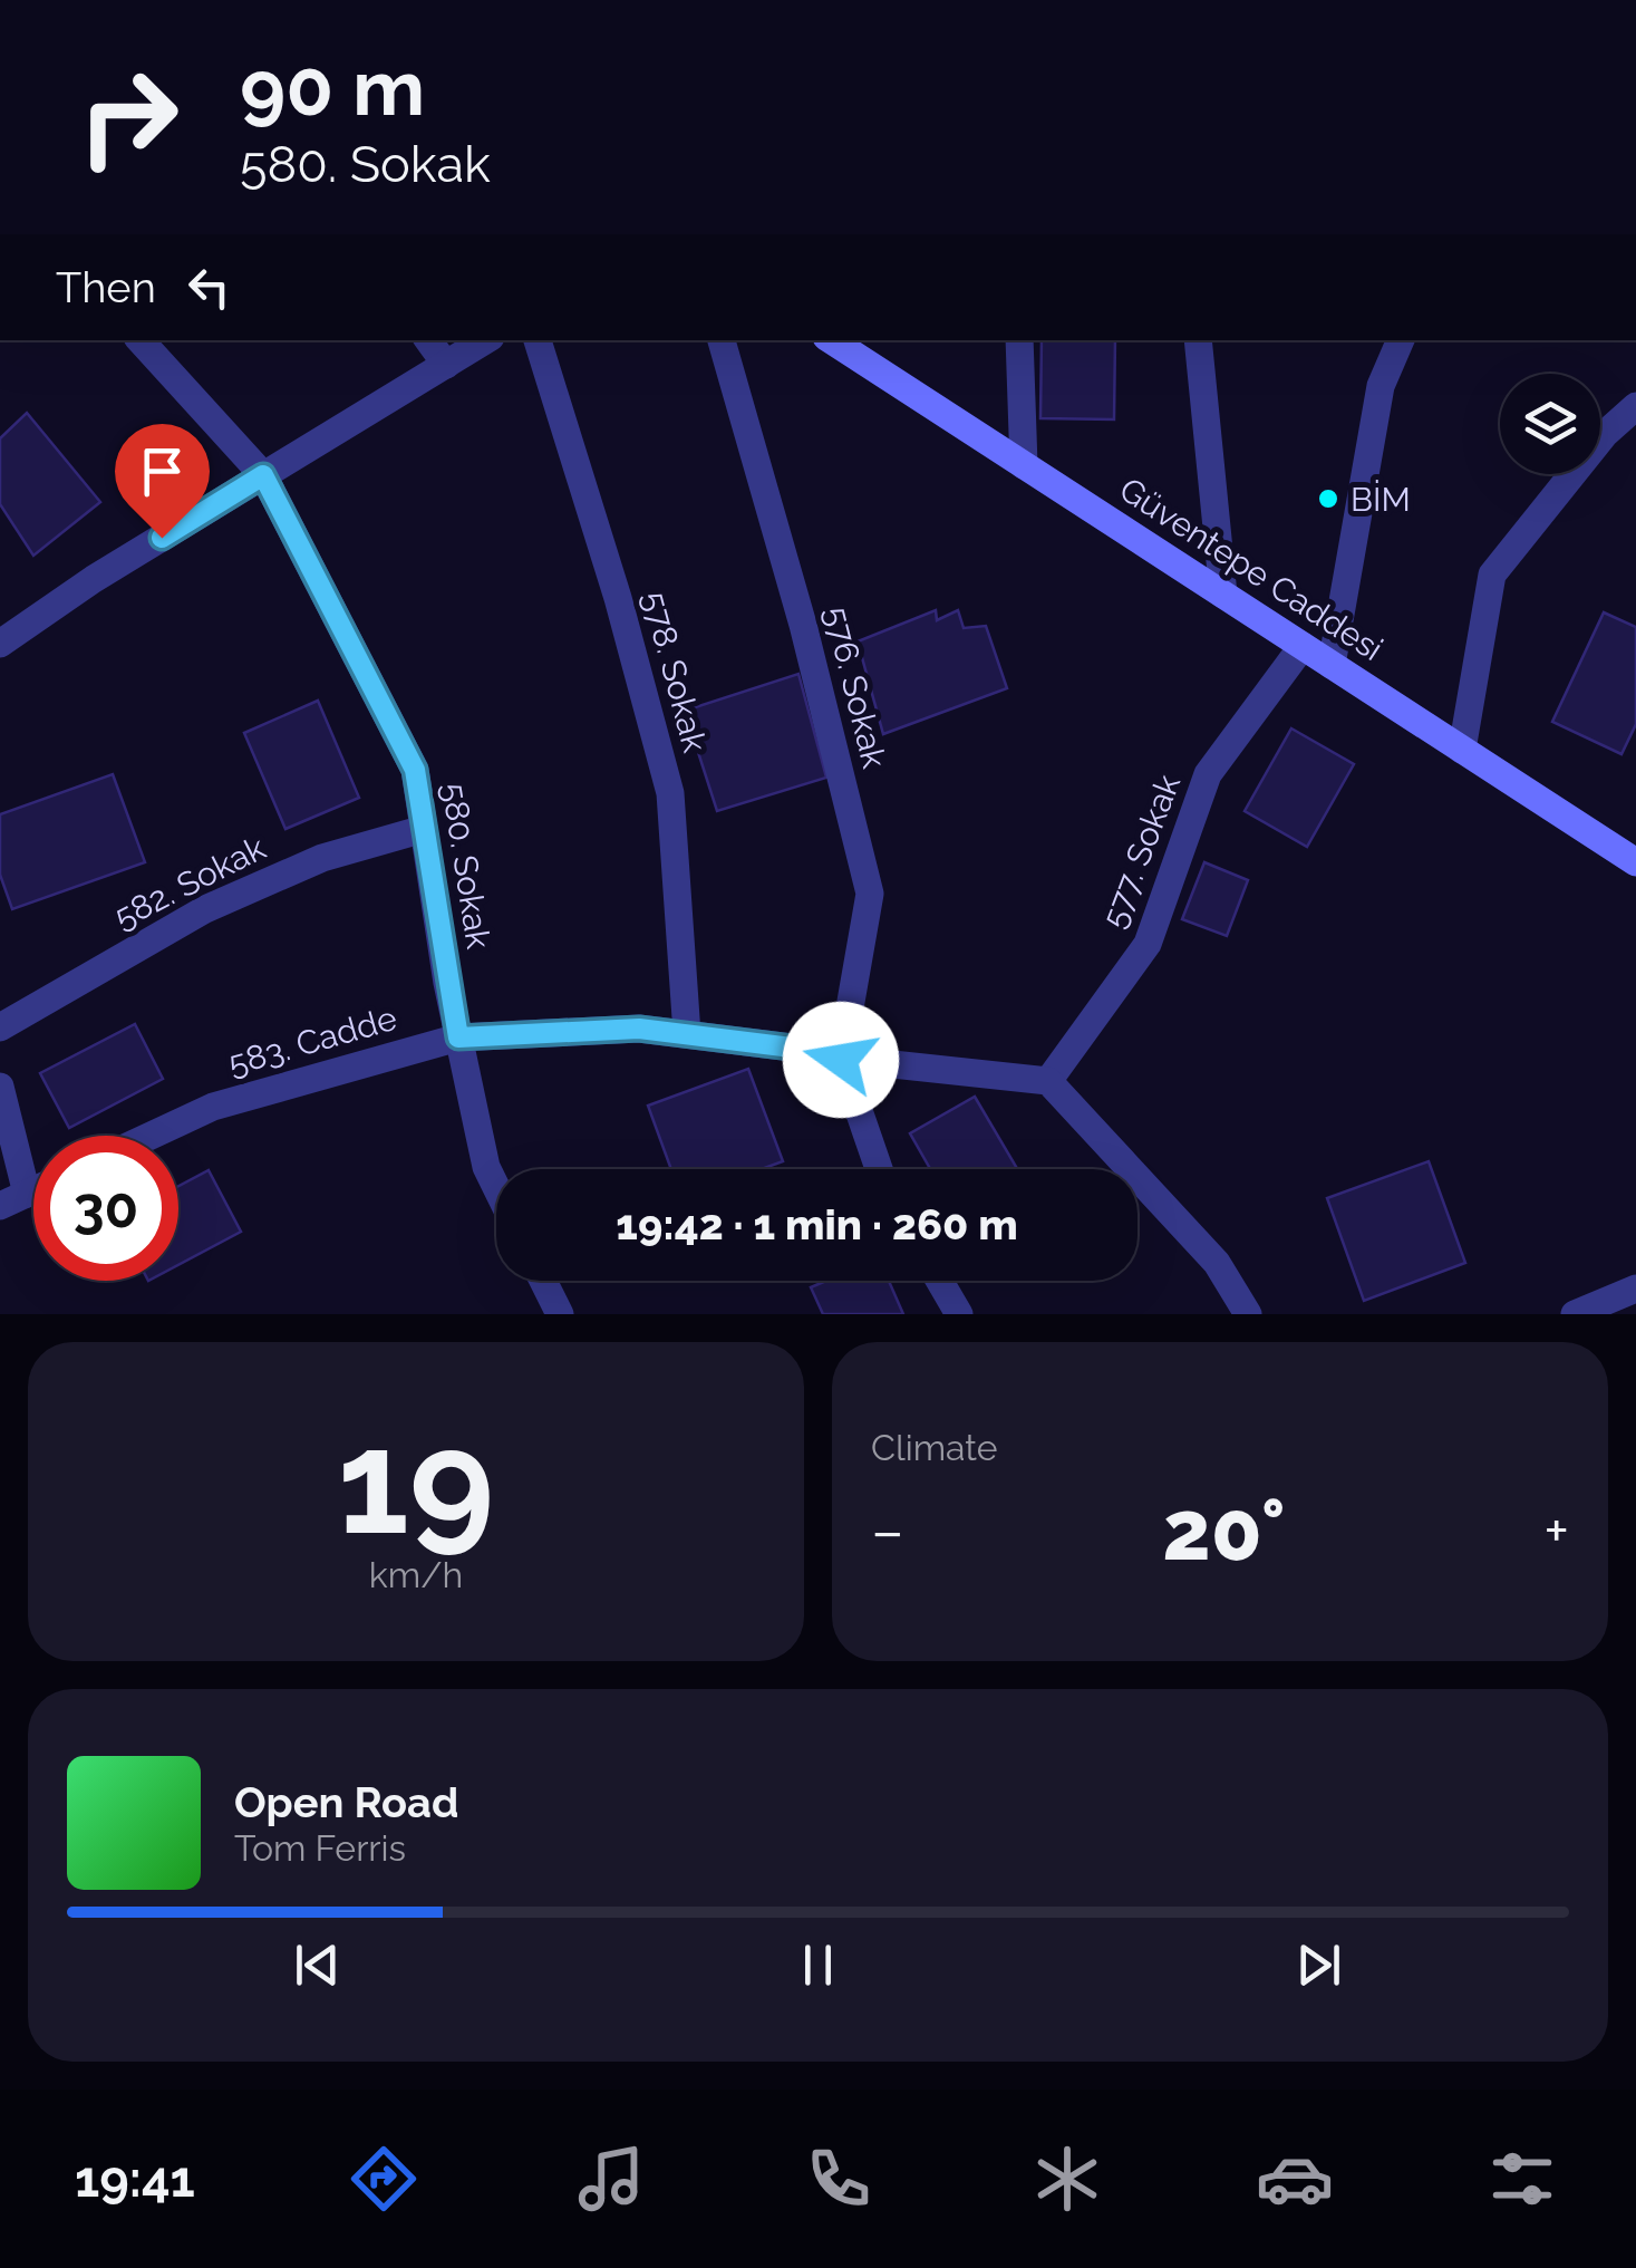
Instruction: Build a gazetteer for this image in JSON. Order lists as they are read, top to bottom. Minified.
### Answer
{"streets":{"street":["Güventepe Caddesi","578. Sokak","576. Sokak","577. Sokak","580. Sokak","582. Sokak","583. Cadde"]},"crossings":[["Güventepe Caddesi","577. Sokak"],["578. Sokak","583. Cadde"],["576. Sokak","583. Cadde"],["577. Sokak","583. Cadde"],["580. Sokak","582. Sokak"],["580. Sokak","583. Cadde"]],"places":["BİM"],"page":{"turn":["90 m","580. Sokak"],"then":"Then","limit":"30","trip":"19:42 · 1 min · 260 m","tile":[["19","km/h"],"Climate"],"heat":["−","20°","+"],"song":["Open Road","Tom Ferris"],"tabs":"19:41"}}
